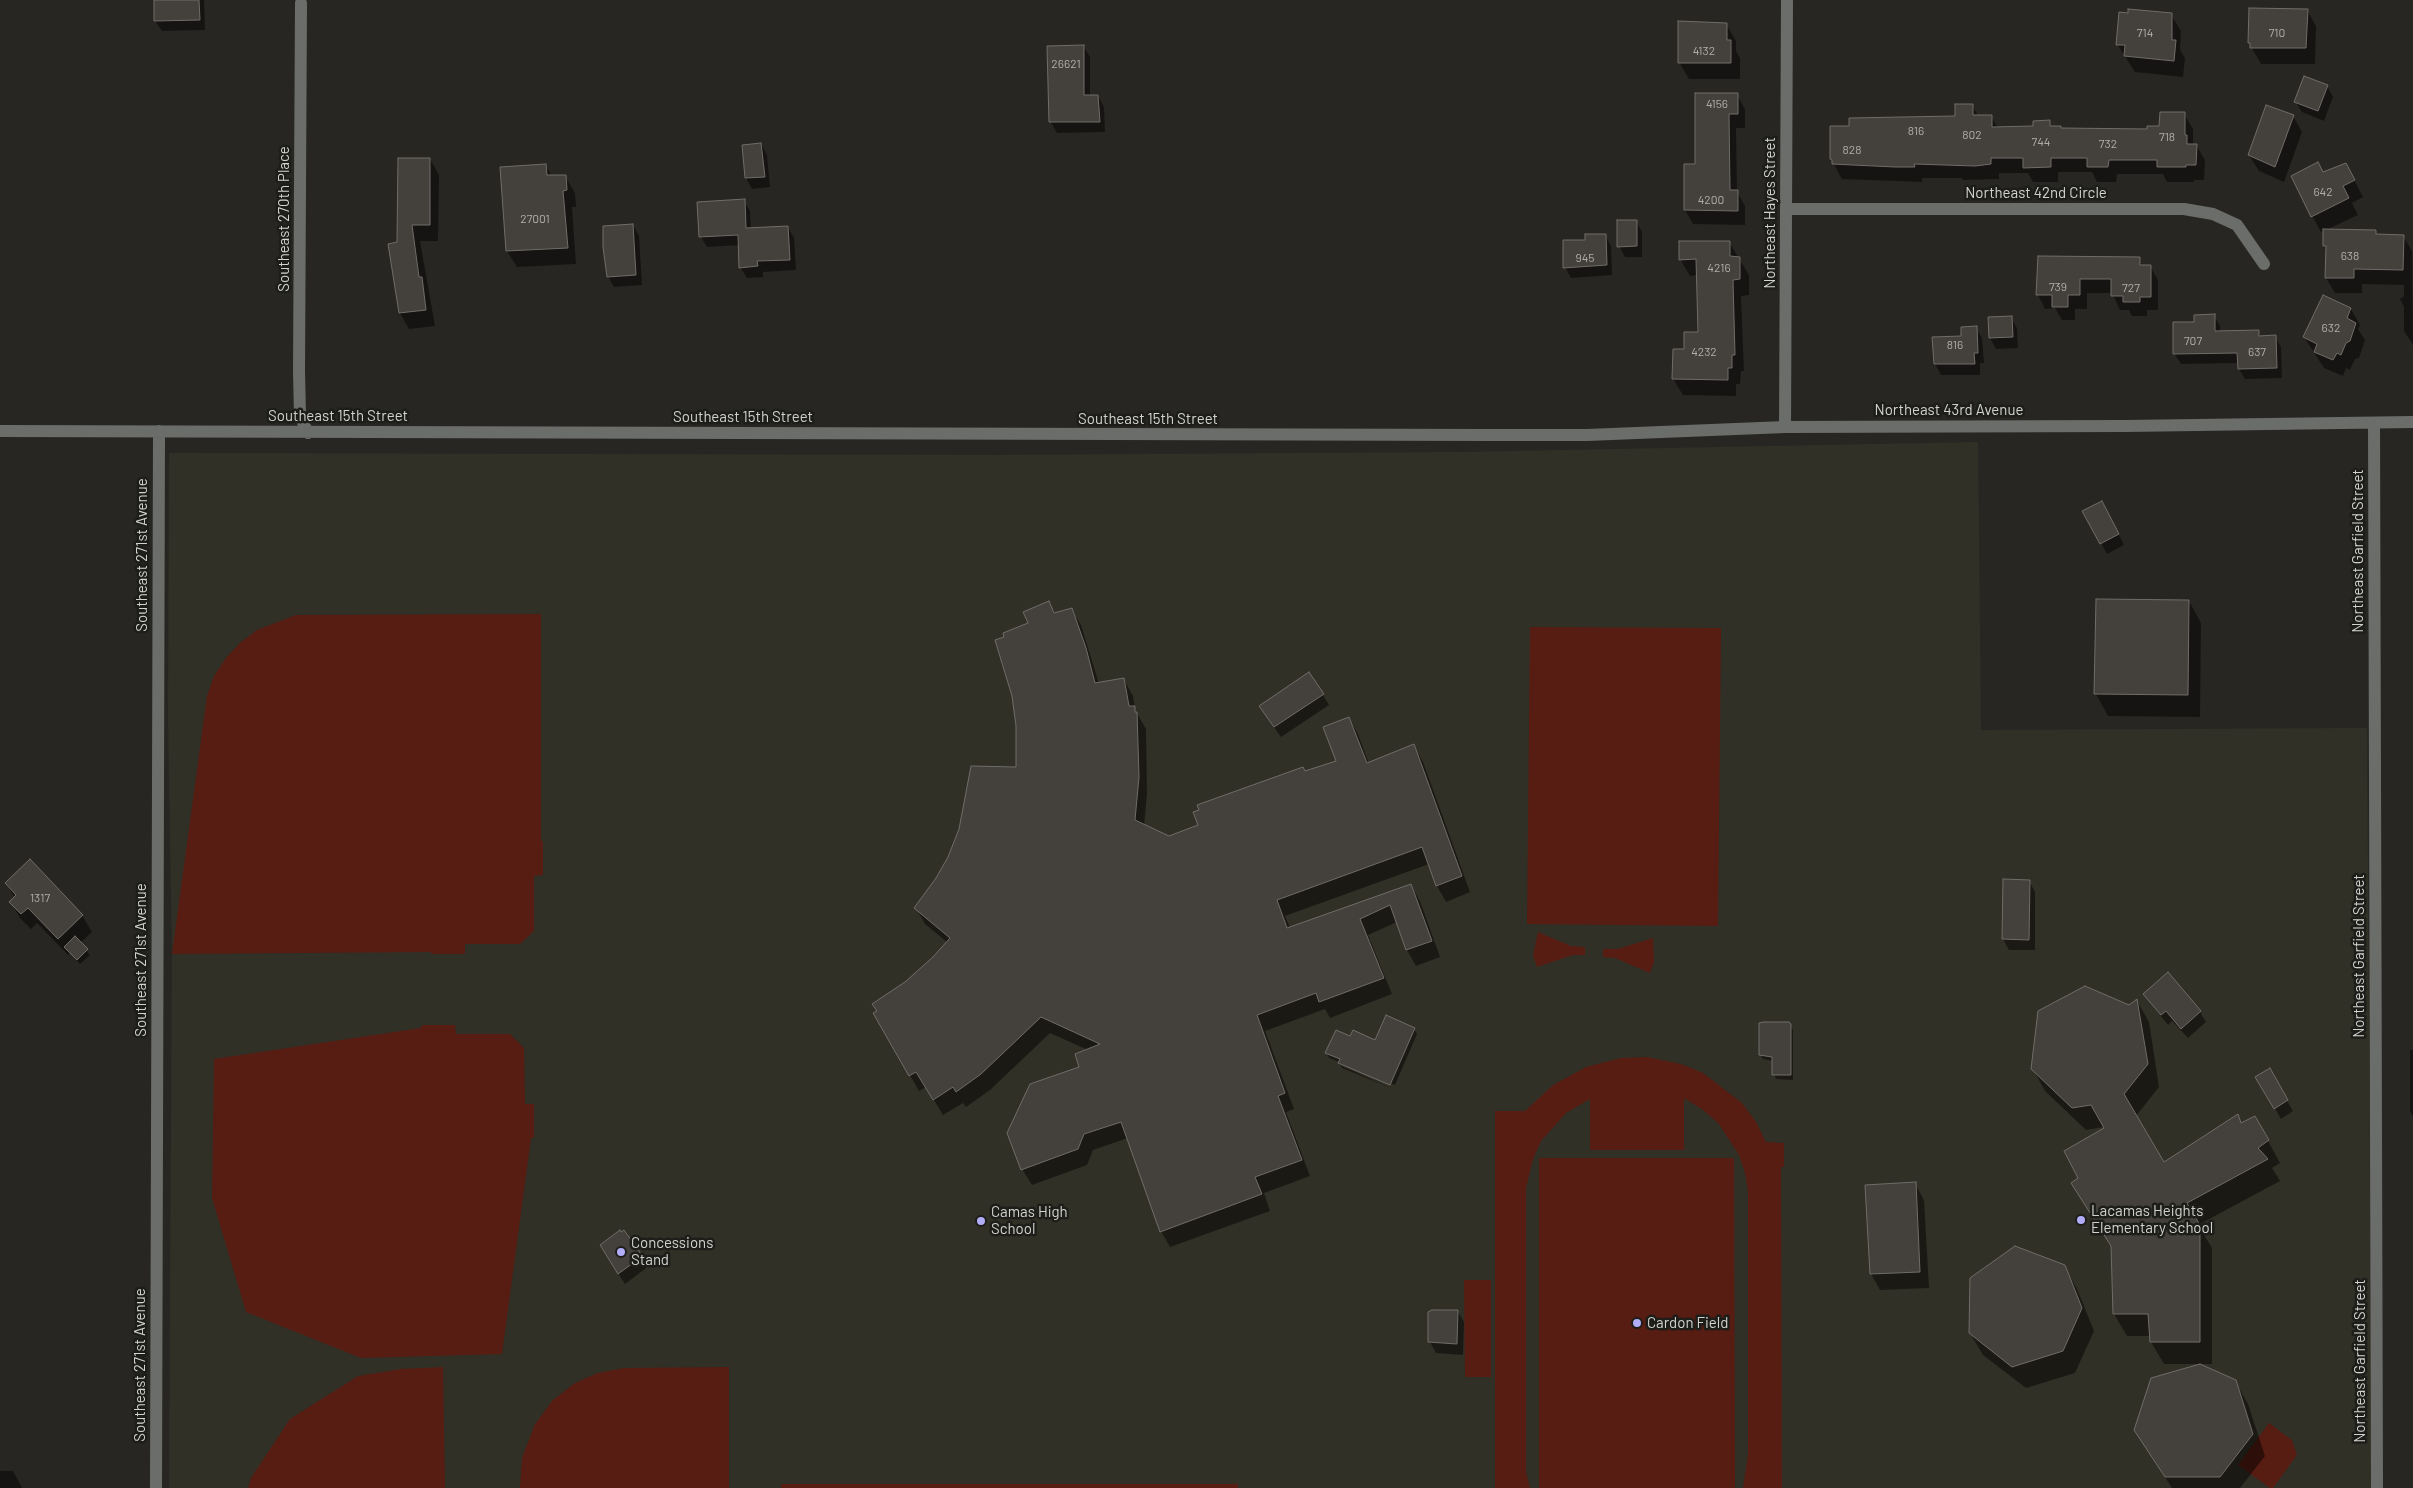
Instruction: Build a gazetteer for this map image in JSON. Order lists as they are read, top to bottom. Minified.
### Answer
{"streets":{"street":["Northeast 42nd Circle","Northeast Hayes Street","Southeast 270th Place","Northeast 43rd Avenue","Southeast 15th Street","Northeast Garfield Street","Southeast 271st Avenue"]},"crossings":[["Northeast 42nd Circle","Northeast Hayes Street"],["Northeast Hayes Street","Northeast 43rd Avenue"],["Southeast 270th Place","Southeast 15th Street"],["Northeast 43rd Avenue","Southeast 15th Street"],["Northeast 43rd Avenue","Northeast Garfield Street"],["Southeast 15th Street","Southeast 271st Avenue"]],"places":["Lacamas Heights Elementary School","Camas High School","Concessions Stand","Cardon Field"],"house_numbers":["714","710","4132","26621","4156","816","802","718","744","732","828","642","4200","27001","638","945","4216","739","727","632","707","816","4232","637","1317"]}
